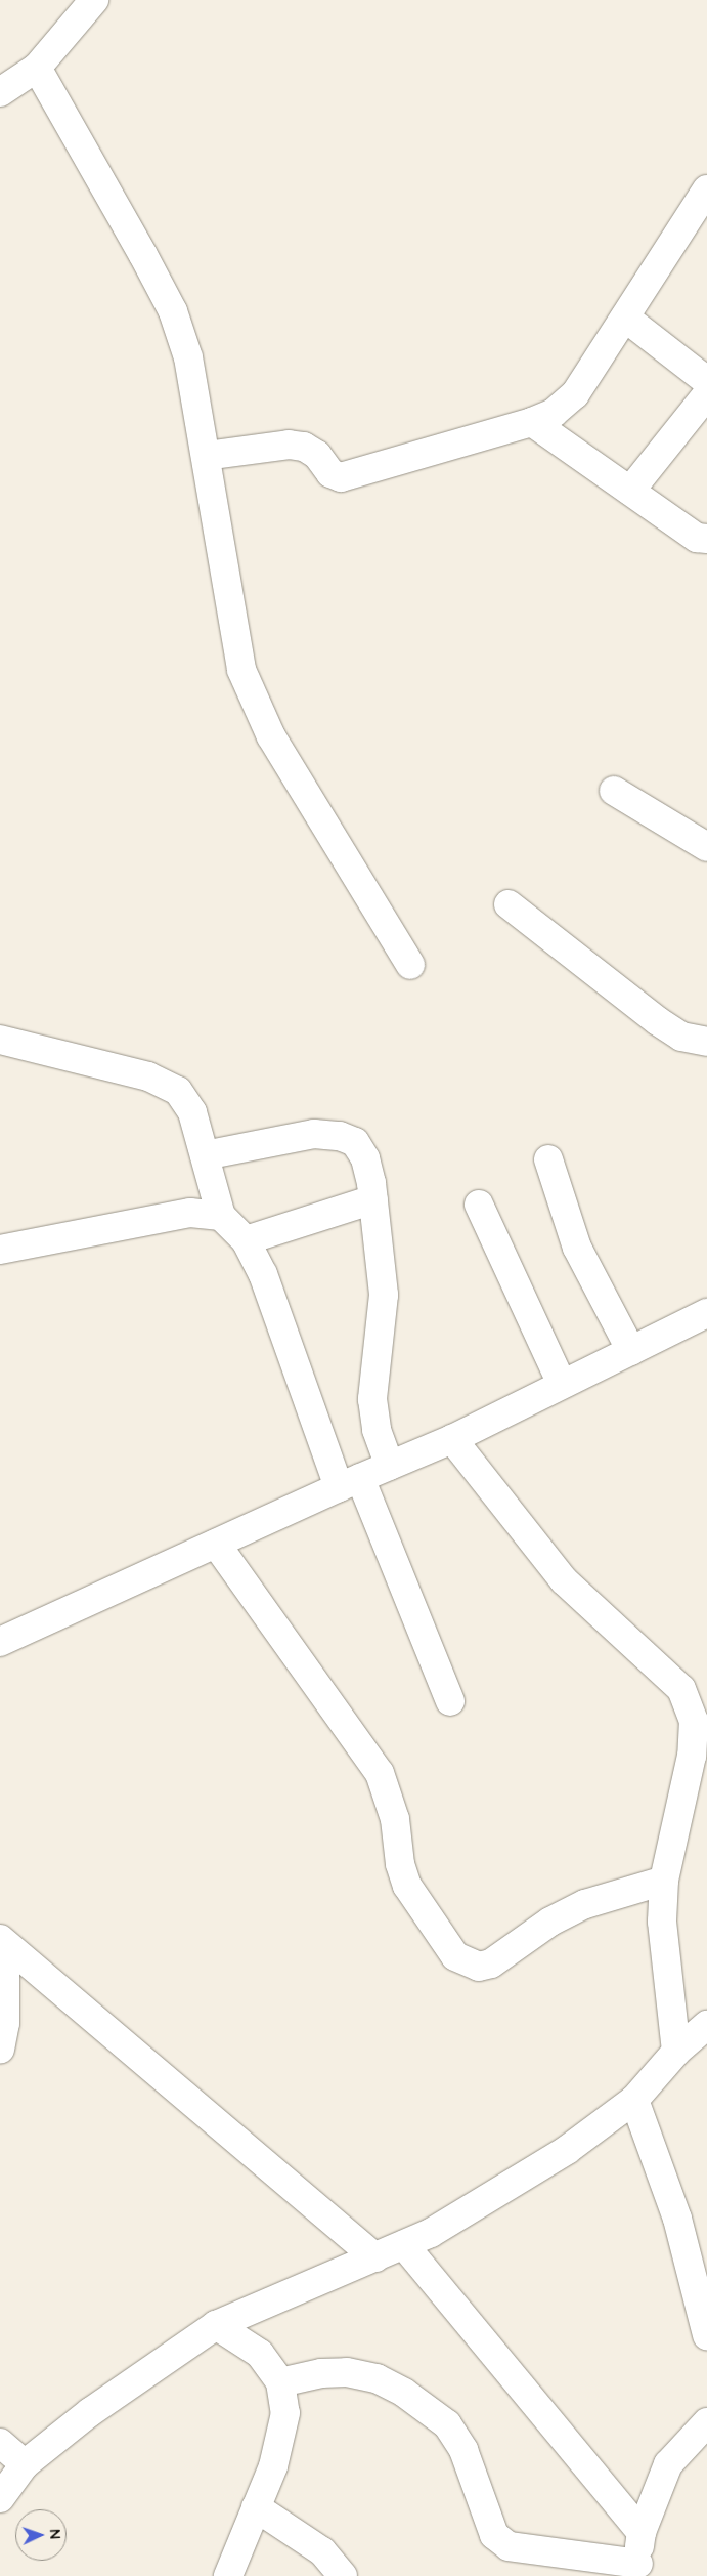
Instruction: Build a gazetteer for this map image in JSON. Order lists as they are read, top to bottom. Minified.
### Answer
{"north":"right"}
